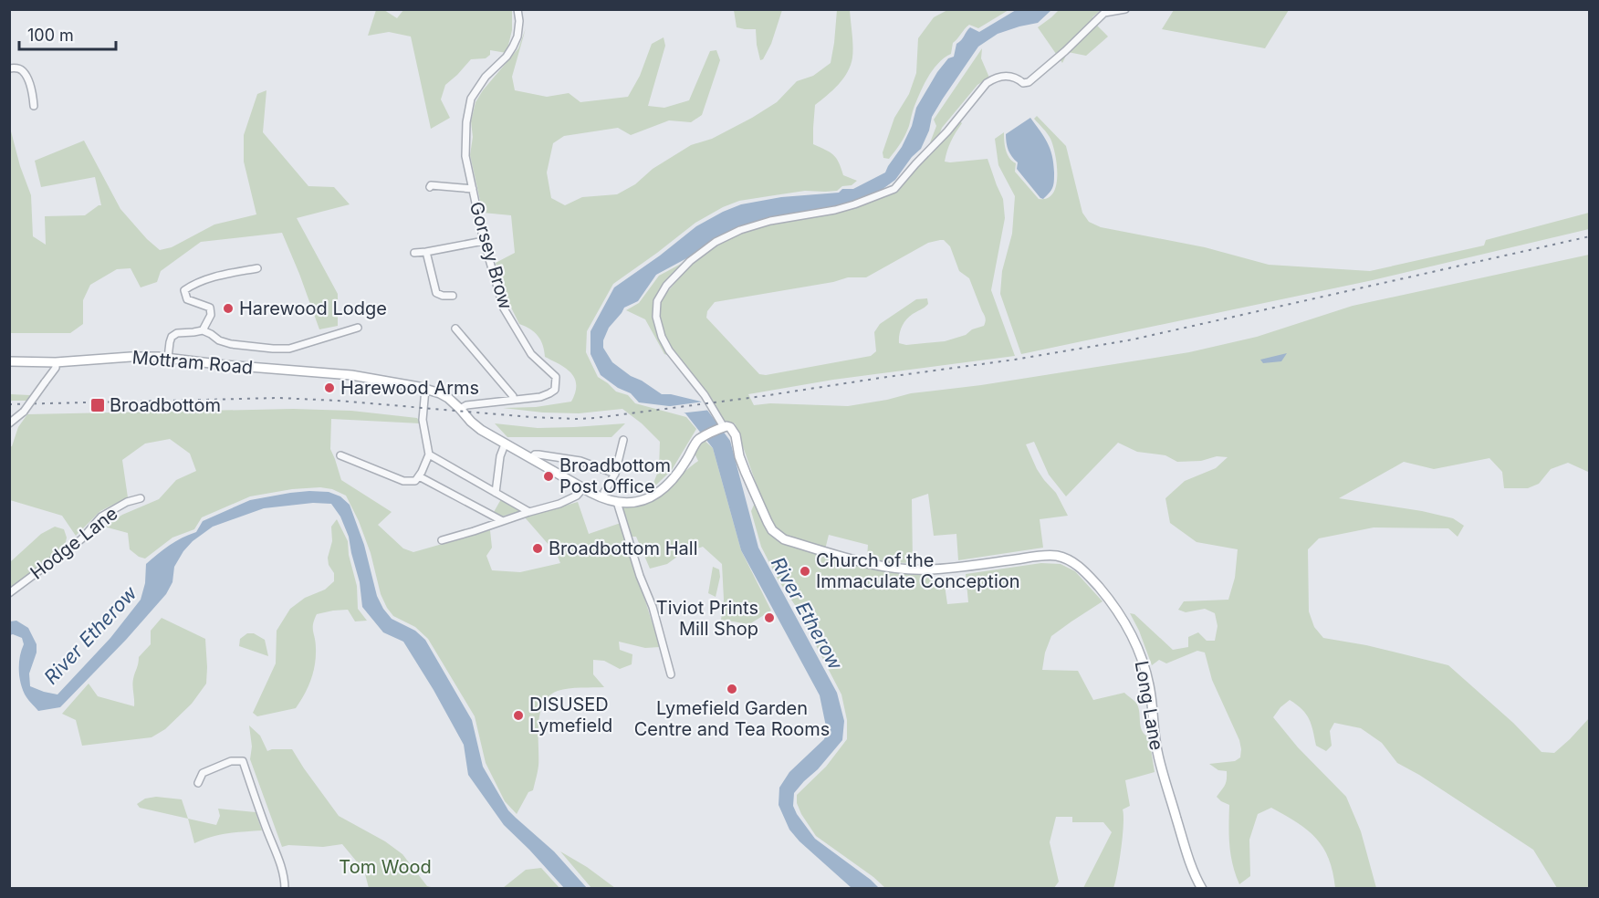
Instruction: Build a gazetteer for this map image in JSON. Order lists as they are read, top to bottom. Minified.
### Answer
{"streets":{"street":["Gorsey Brow","Mottram Road","Hodge Lane","Long Lane"]},"crossings":[["Gorsey Brow","Mottram Road"],["Mottram Road","Long Lane"]],"water":["River Etherow"],"parks":["Tom Wood"],"places":{"other":["Harewood Lodge","Harewood Arms","Broadbottom Post Office","Broadbottom Hall","Church of the Immaculate Conception","Tiviot Prints Mill Shop","Lymefield Garden Centre and Tea Rooms","DISUSED Lymefield"],"transit":["Broadbottom"]},"scale_bar":"100 m"}
